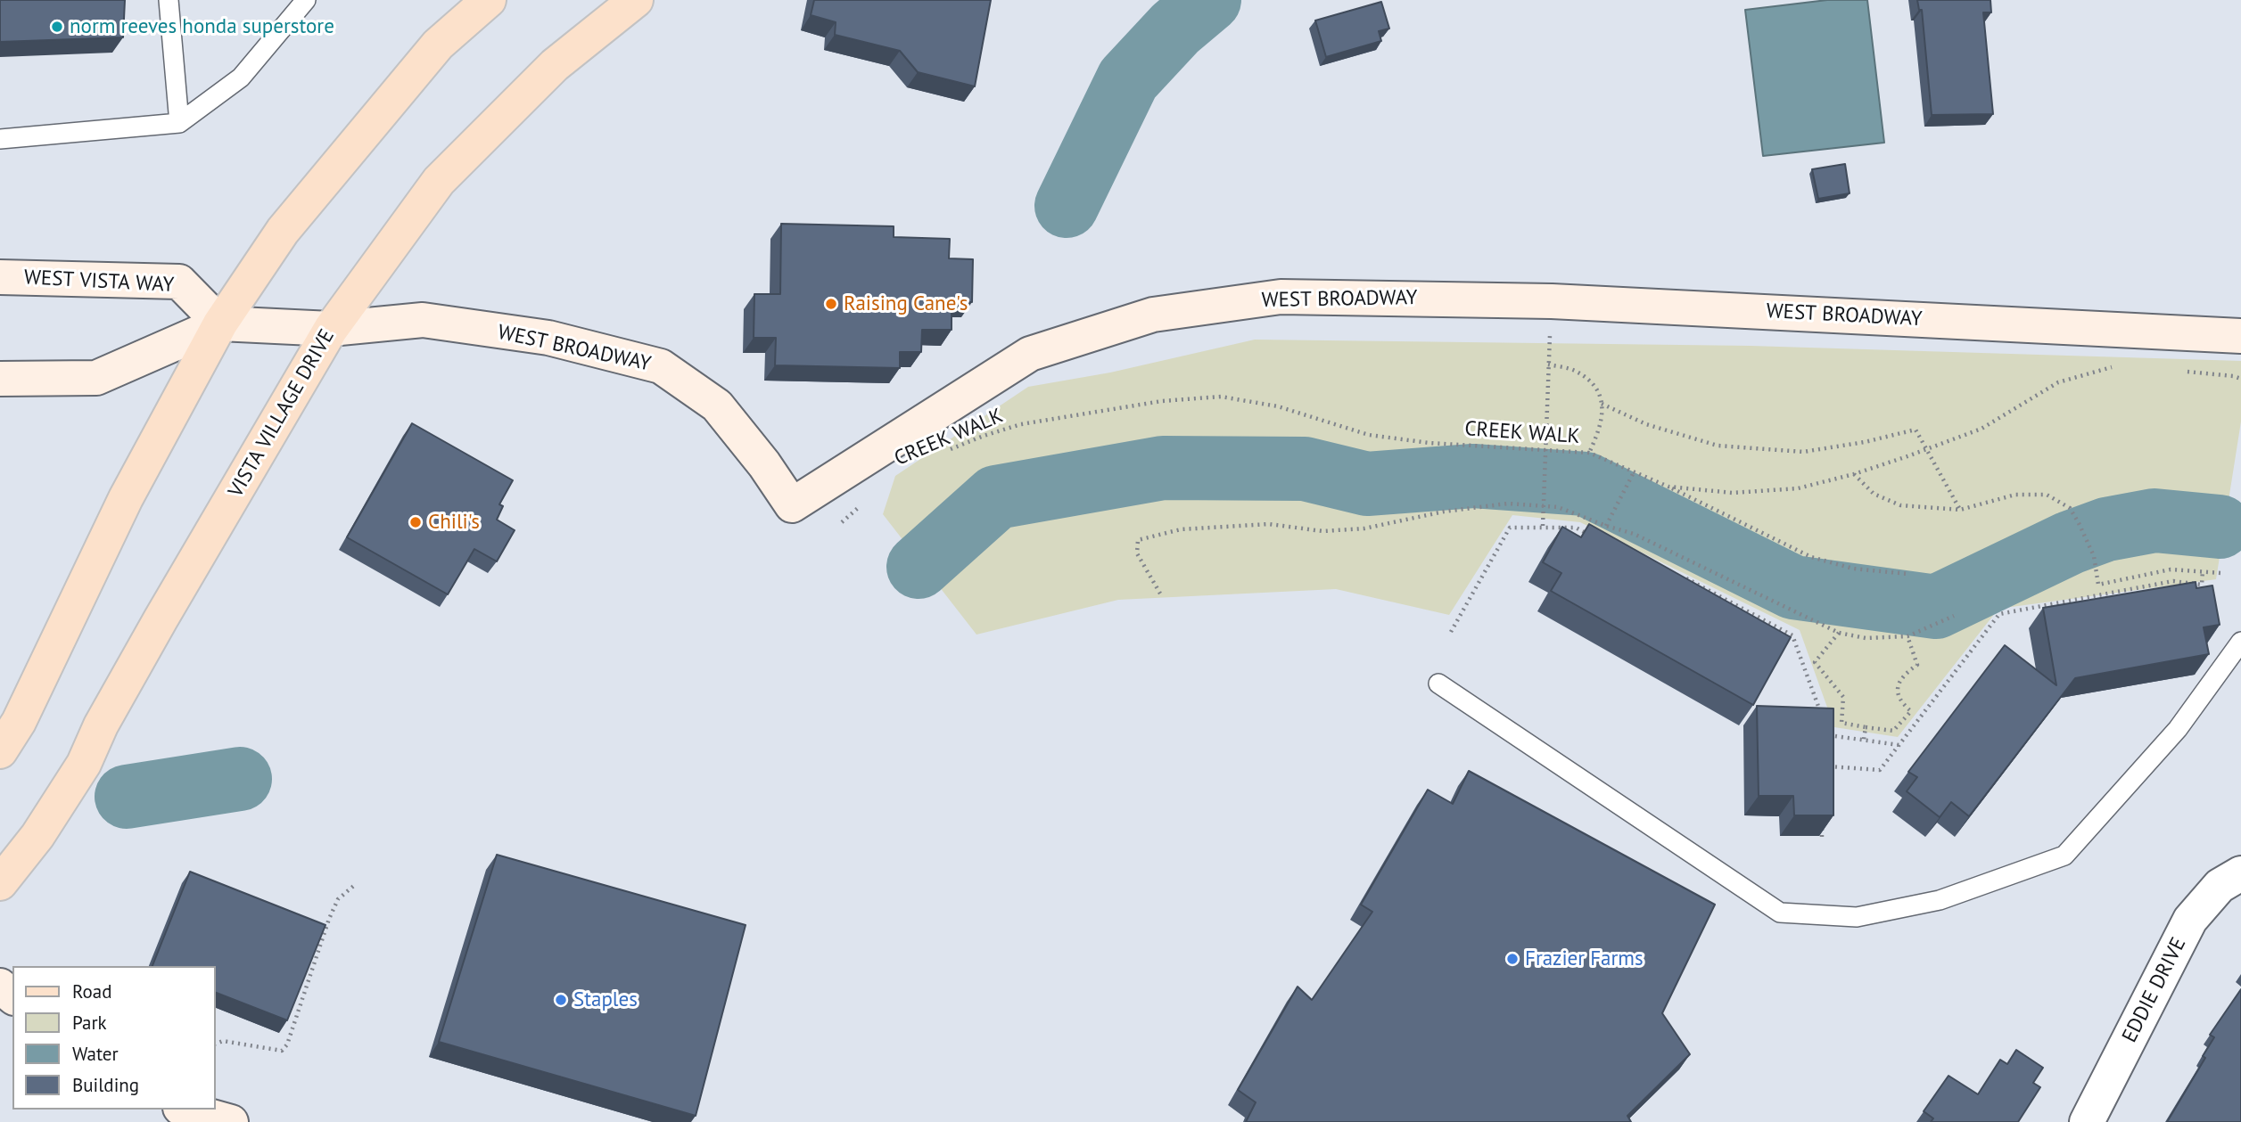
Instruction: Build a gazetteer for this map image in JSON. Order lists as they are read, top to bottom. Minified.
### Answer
{"streets":{"main road":["VISTA VILLAGE DRIVE"],"street":["WEST VISTA WAY","WEST BROADWAY","EDDIE DRIVE"],"path":["CREEK WALK"]},"crossings":[["WEST BROADWAY","VISTA VILLAGE DRIVE"]],"places":["norm reeves honda superstore","Raising Cane's","Chili's","Frazier Farms","Staples"],"legend":["Road","Park","Water","Building"]}
